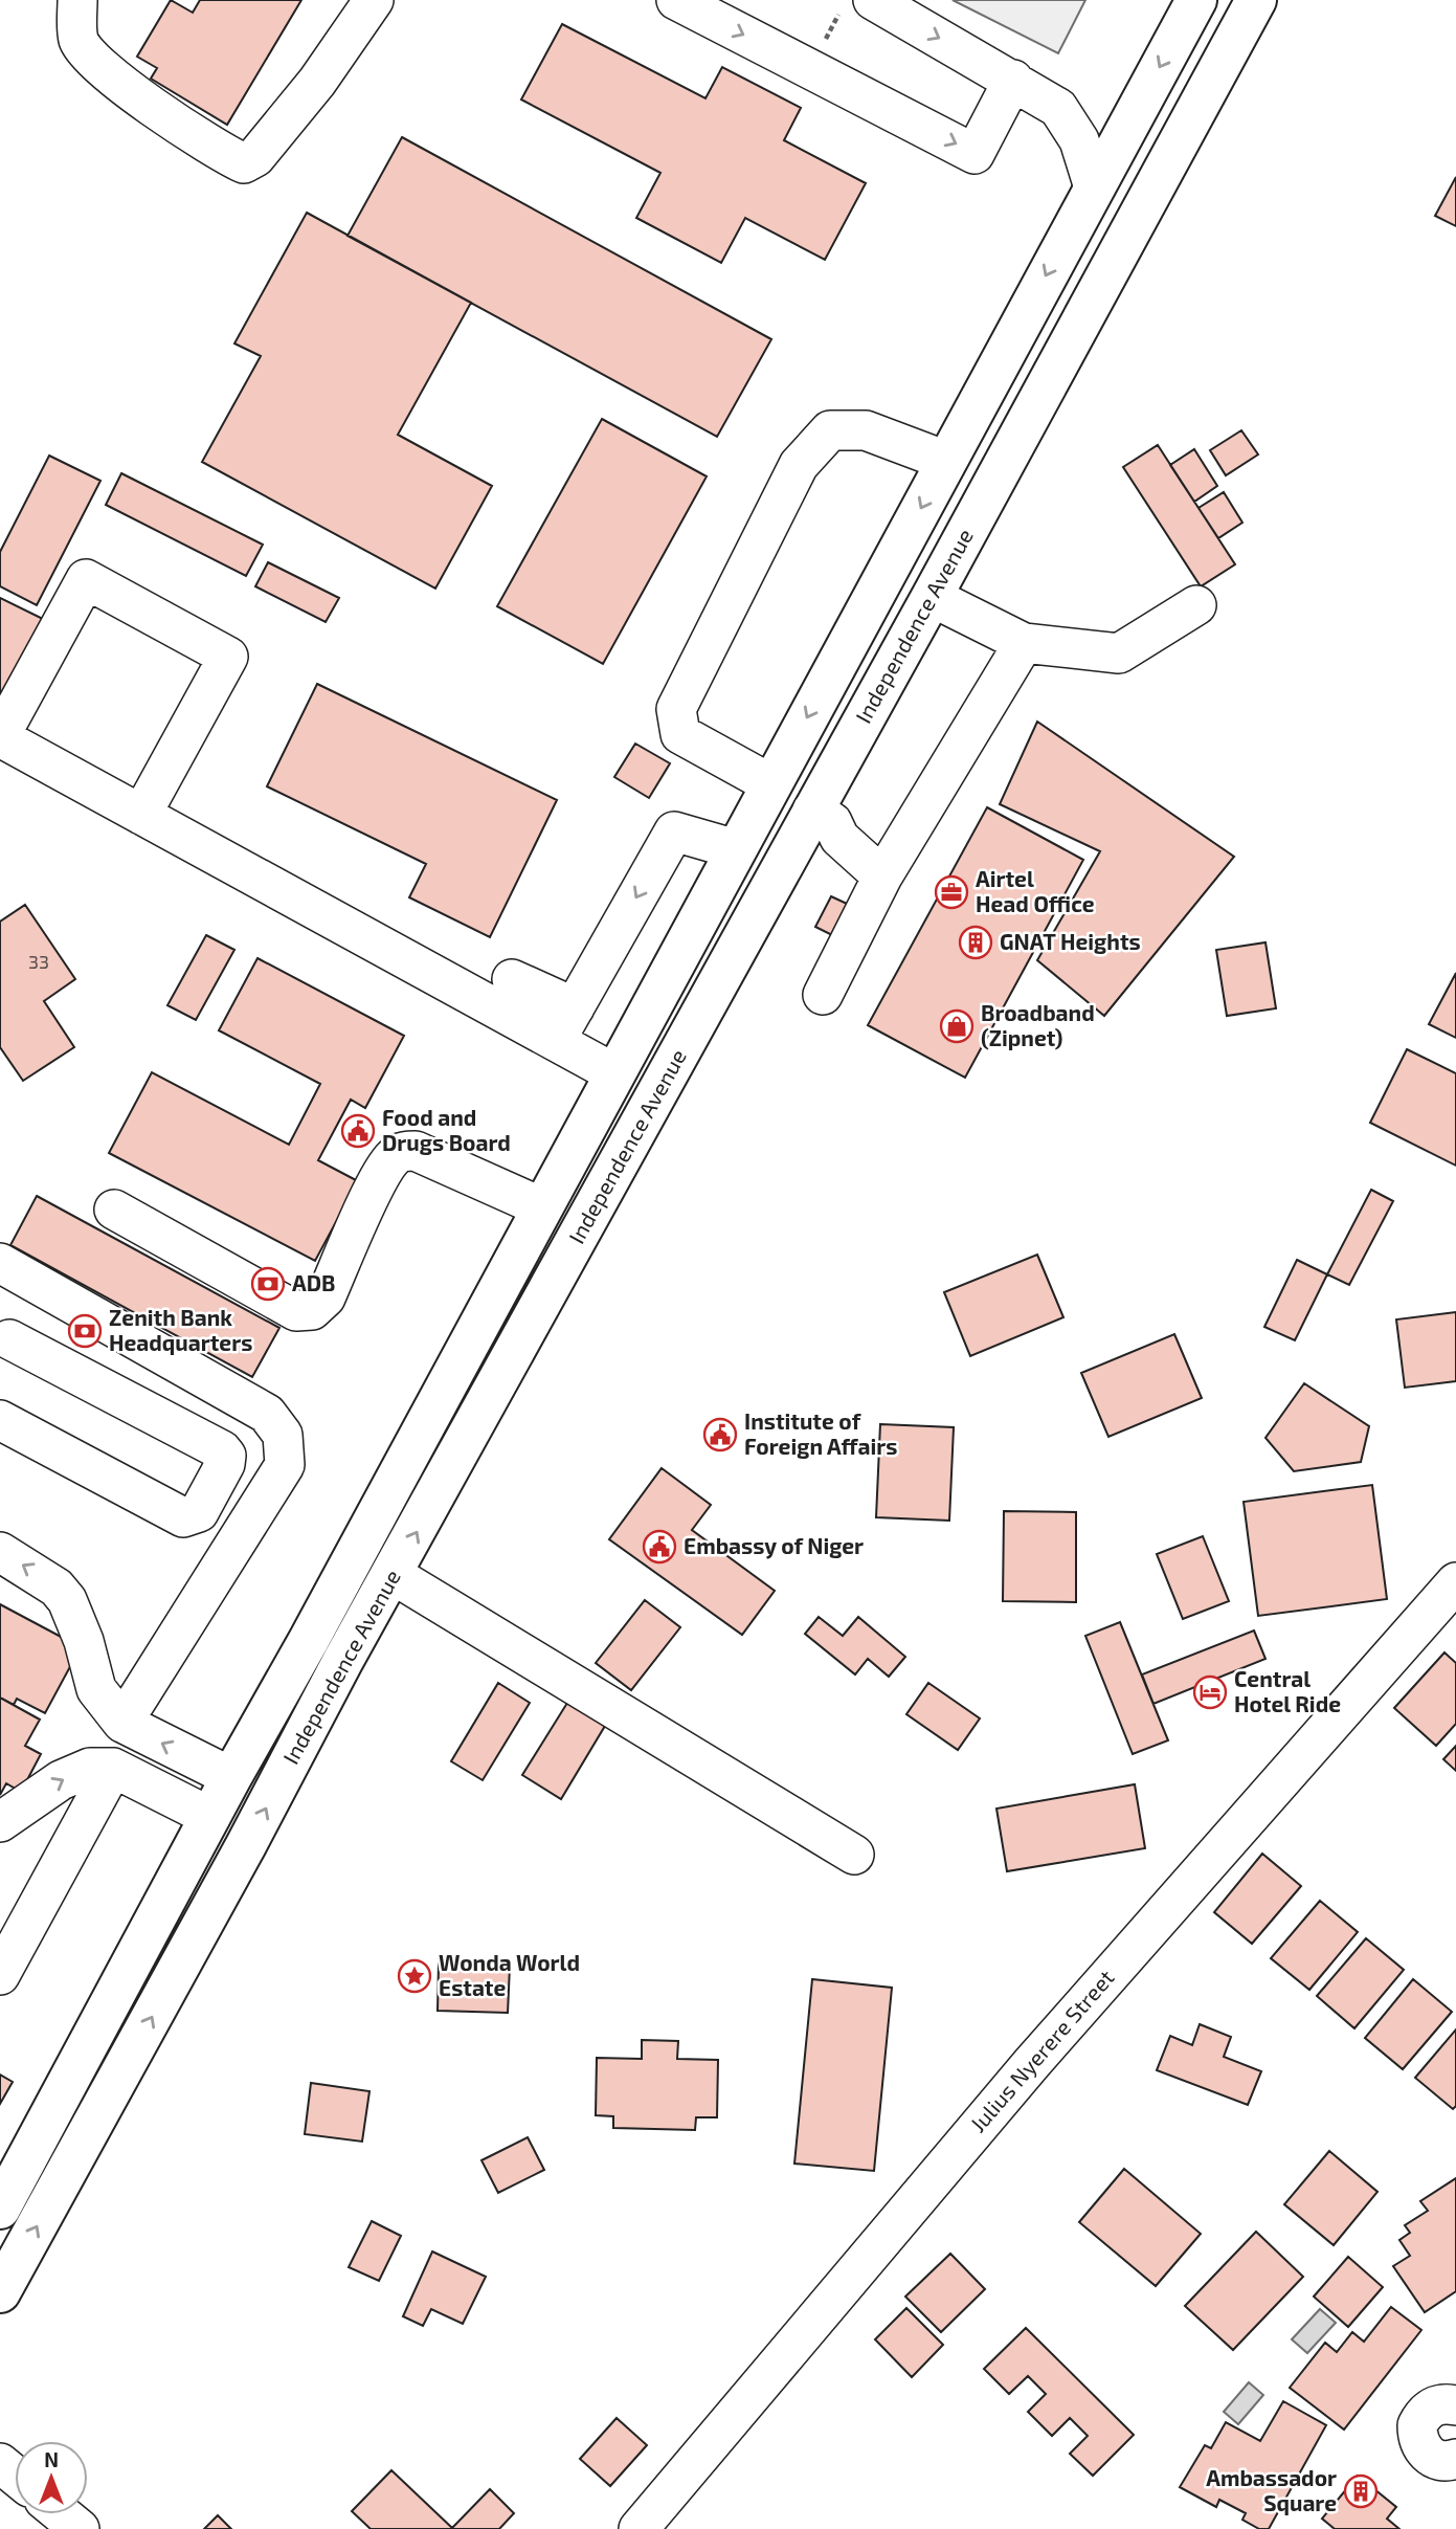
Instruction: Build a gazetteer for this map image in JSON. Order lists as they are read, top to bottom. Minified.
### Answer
{"streets":{"main road":["Independence Avenue"],"street":["Julius Nyerere Street"]},"places":{"office":["Airtel Head Office"],"building":["GNAT Heights","Ambassador Square"],"shop":["Broadband (Zipnet)"],"public building":["Food and Drugs Board","Institute of Foreign Affairs","Embassy of Niger"],"bank":["ADB","Zenith Bank Headquarters"],"hotel":["Central Hotel Ride"],"place":["Wonda World Estate"]},"house_numbers":["33"],"north":"top"}
